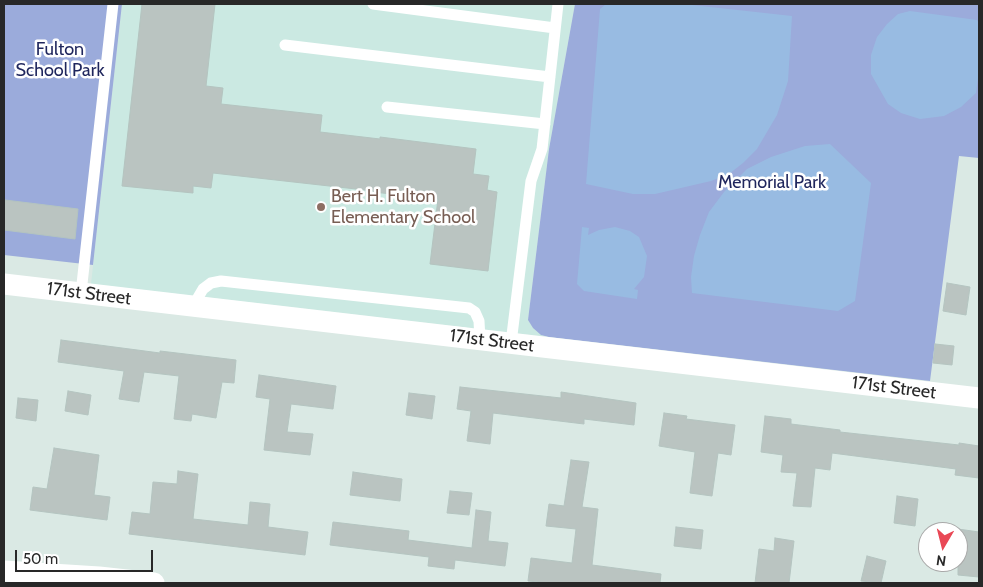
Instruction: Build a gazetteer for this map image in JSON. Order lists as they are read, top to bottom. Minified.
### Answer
{"streets":{"street":["171st Street"]},"parks":["Fulton School Park","Memorial Park"],"places":["Bert H. Fulton Elementary School"],"scale_bar":"50 m","north":"bottom"}
